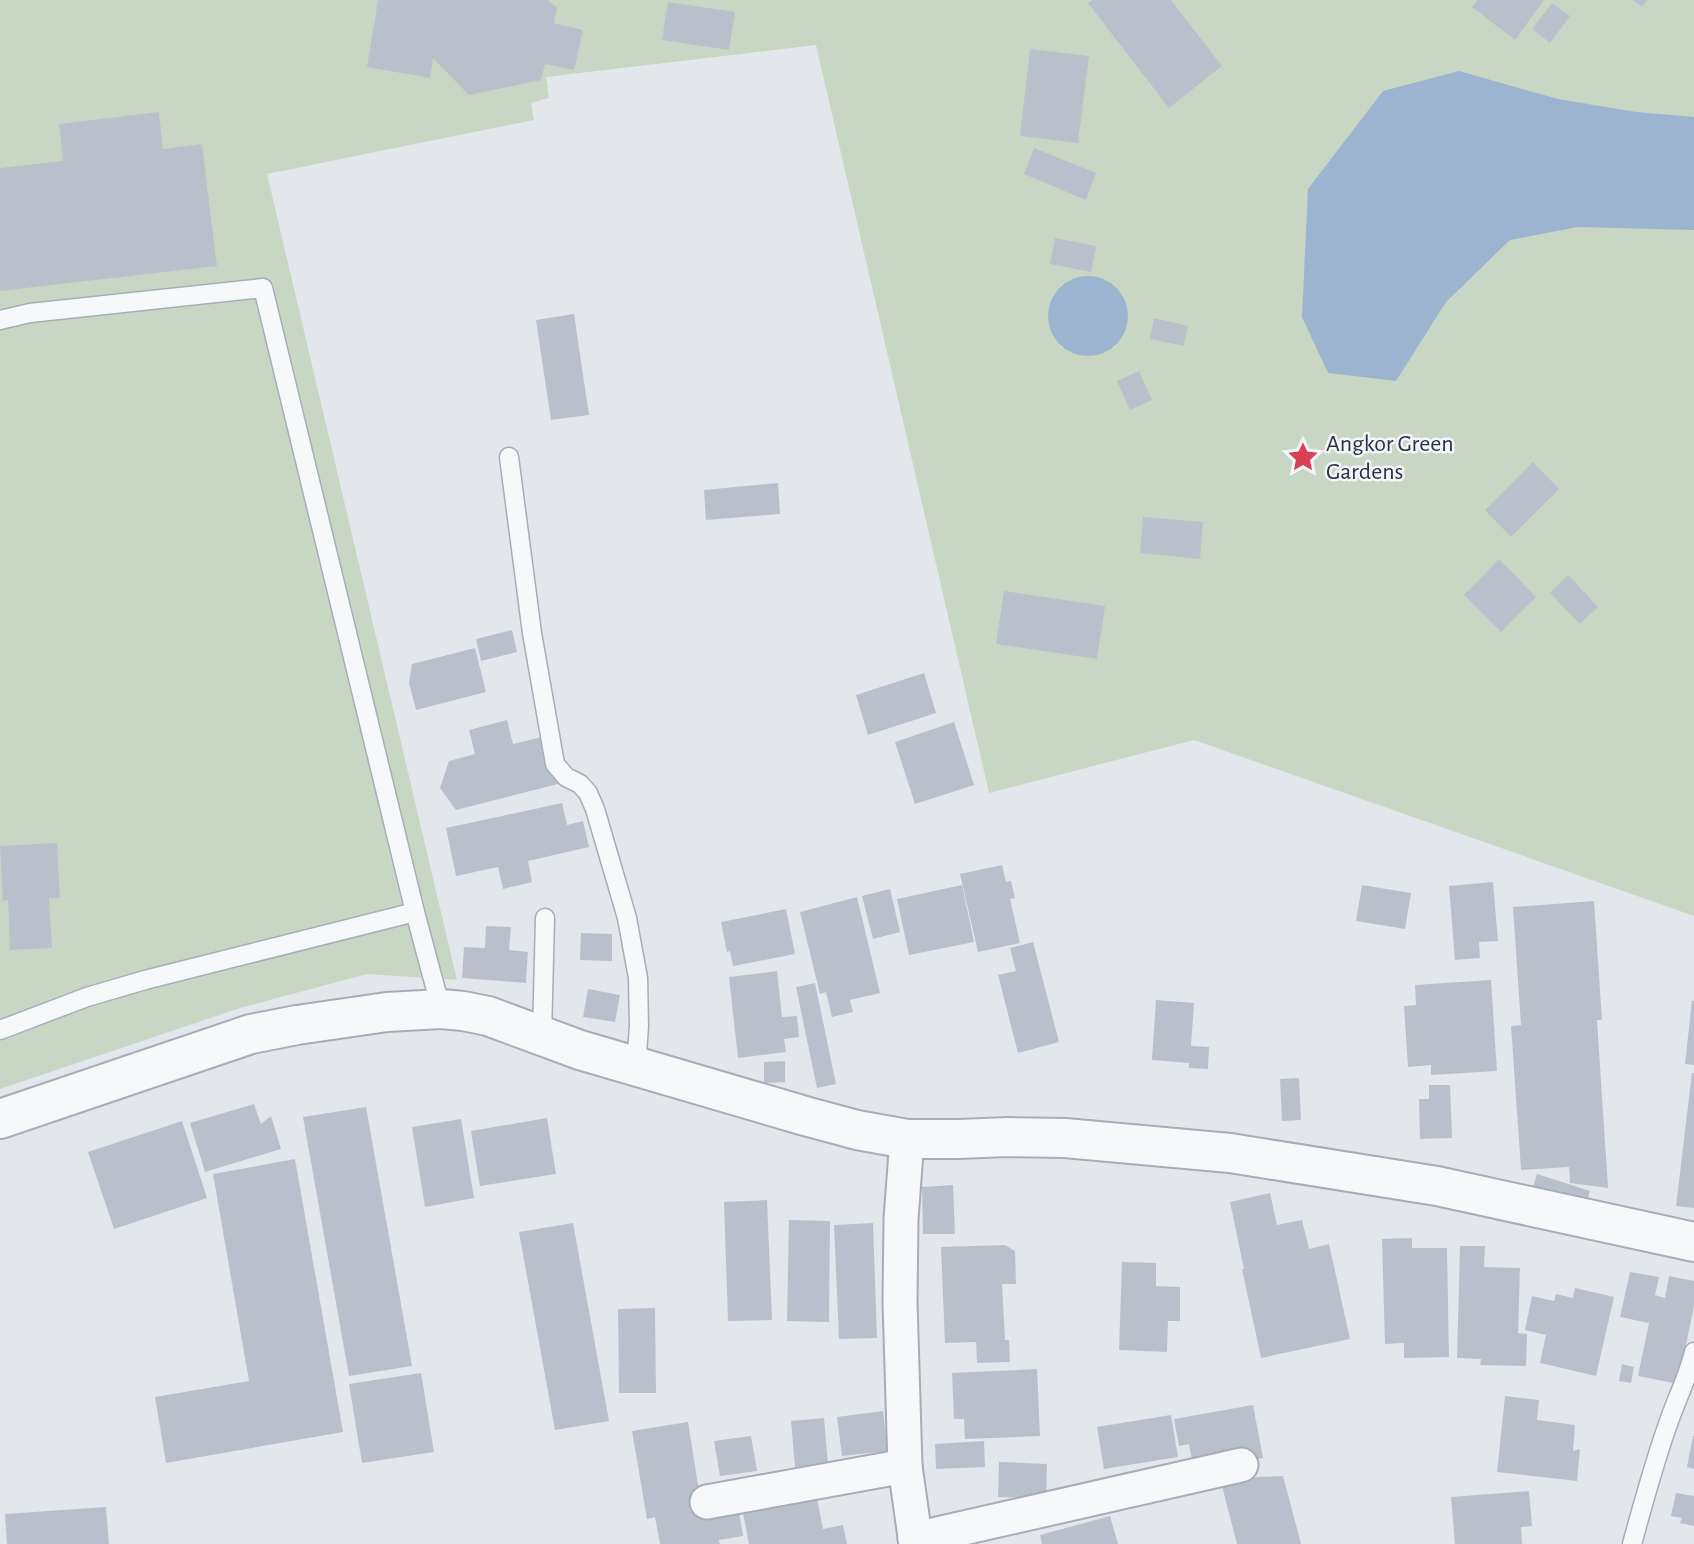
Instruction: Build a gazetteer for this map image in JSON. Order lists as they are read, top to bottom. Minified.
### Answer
{"places":{"place":["Angkor Green Gardens"]}}
